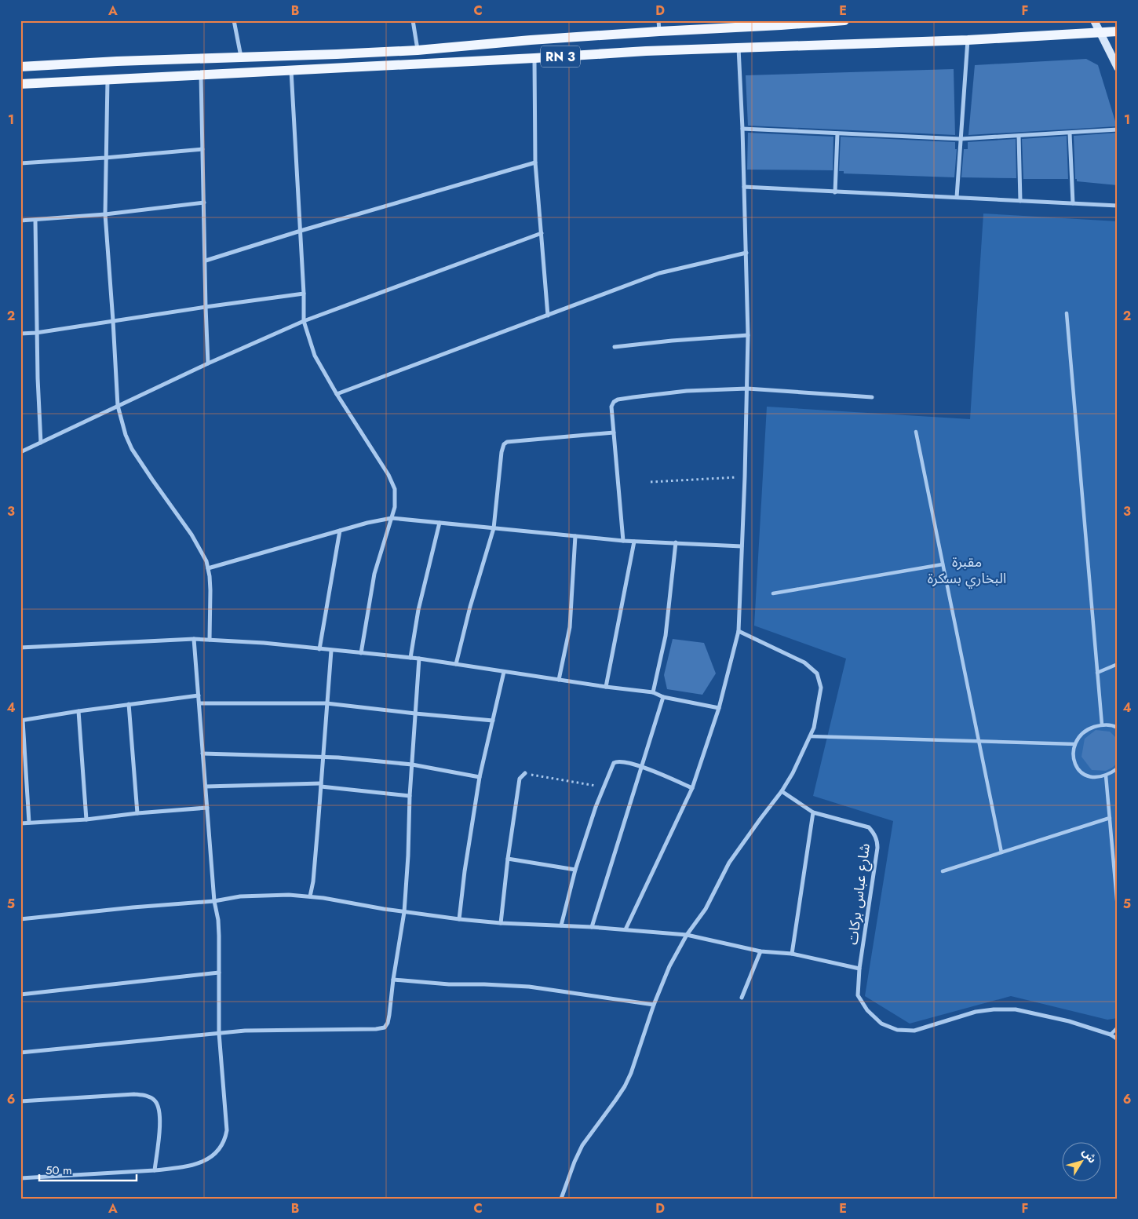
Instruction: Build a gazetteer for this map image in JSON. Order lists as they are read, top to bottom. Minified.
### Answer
{"streets":{"main road":["RN 3"],"street":["شارع عباس بركات"]},"parks":["مقبرة البخاري بسكرة"],"scale_bar":"50 m","north":"top right","grid":{"columns":["A","B","C","D","E","F"],"rows":["1","2","3","4","5","6"]}}
